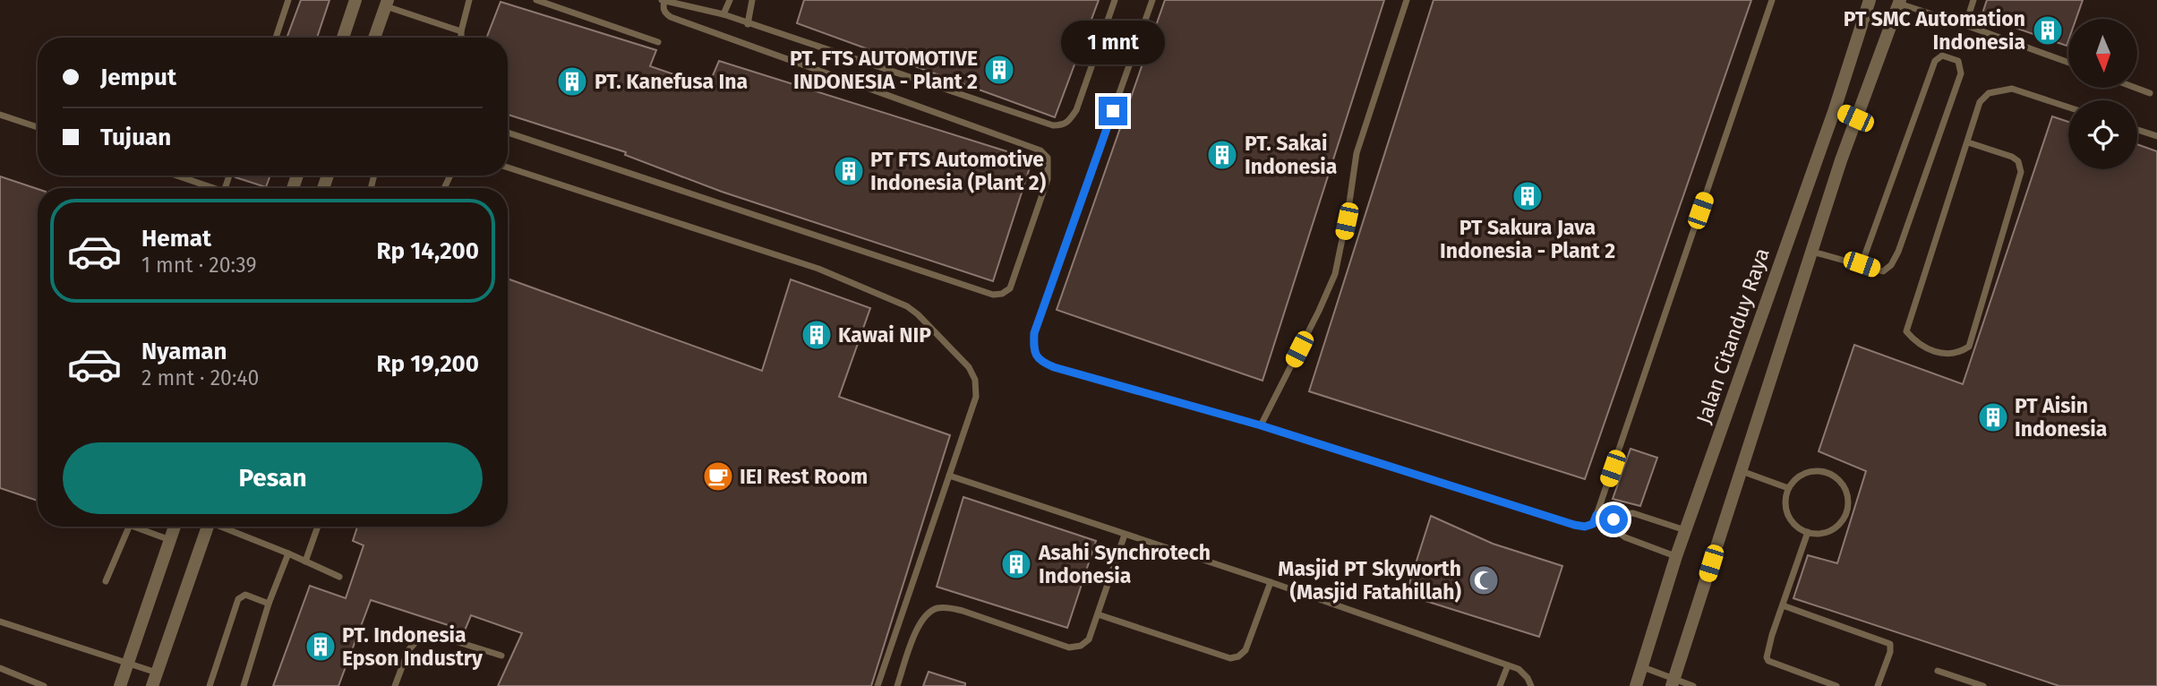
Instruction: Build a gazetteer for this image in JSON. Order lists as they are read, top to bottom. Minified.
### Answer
{"streets":{"street":["Jalan Citanduy Raya"]},"places":{"building":["PT SMC Automation Indonesia","PT. FTS AUTOMOTIVE INDONESIA - Plant 2","PT. Kanefusa Ina","PT. Sakai Indonesia","PT FTS Automotive Indonesia (Plant 2)","PT Sakura Java Indonesia - Plant 2","Kawai NIP","PT Aisin Indonesia","Asahi Synchrotech Indonesia","PT. Indonesia Epson Industry"],"cafe":["IEI Rest Room"],"mosque":["Masjid PT Skyworth (Masjid Fatahillah)"]},"north":"bottom","page":{"bubble":"1 mnt","banner":["Jemput","Tujuan"],"list":[{"name":"Hemat","note":"1 mnt · 20:39","value":"Rp 14,200"},{"name":"Nyaman","note":"2 mnt · 20:40","value":"Rp 19,200"}],"buttons":"Pesan"}}
